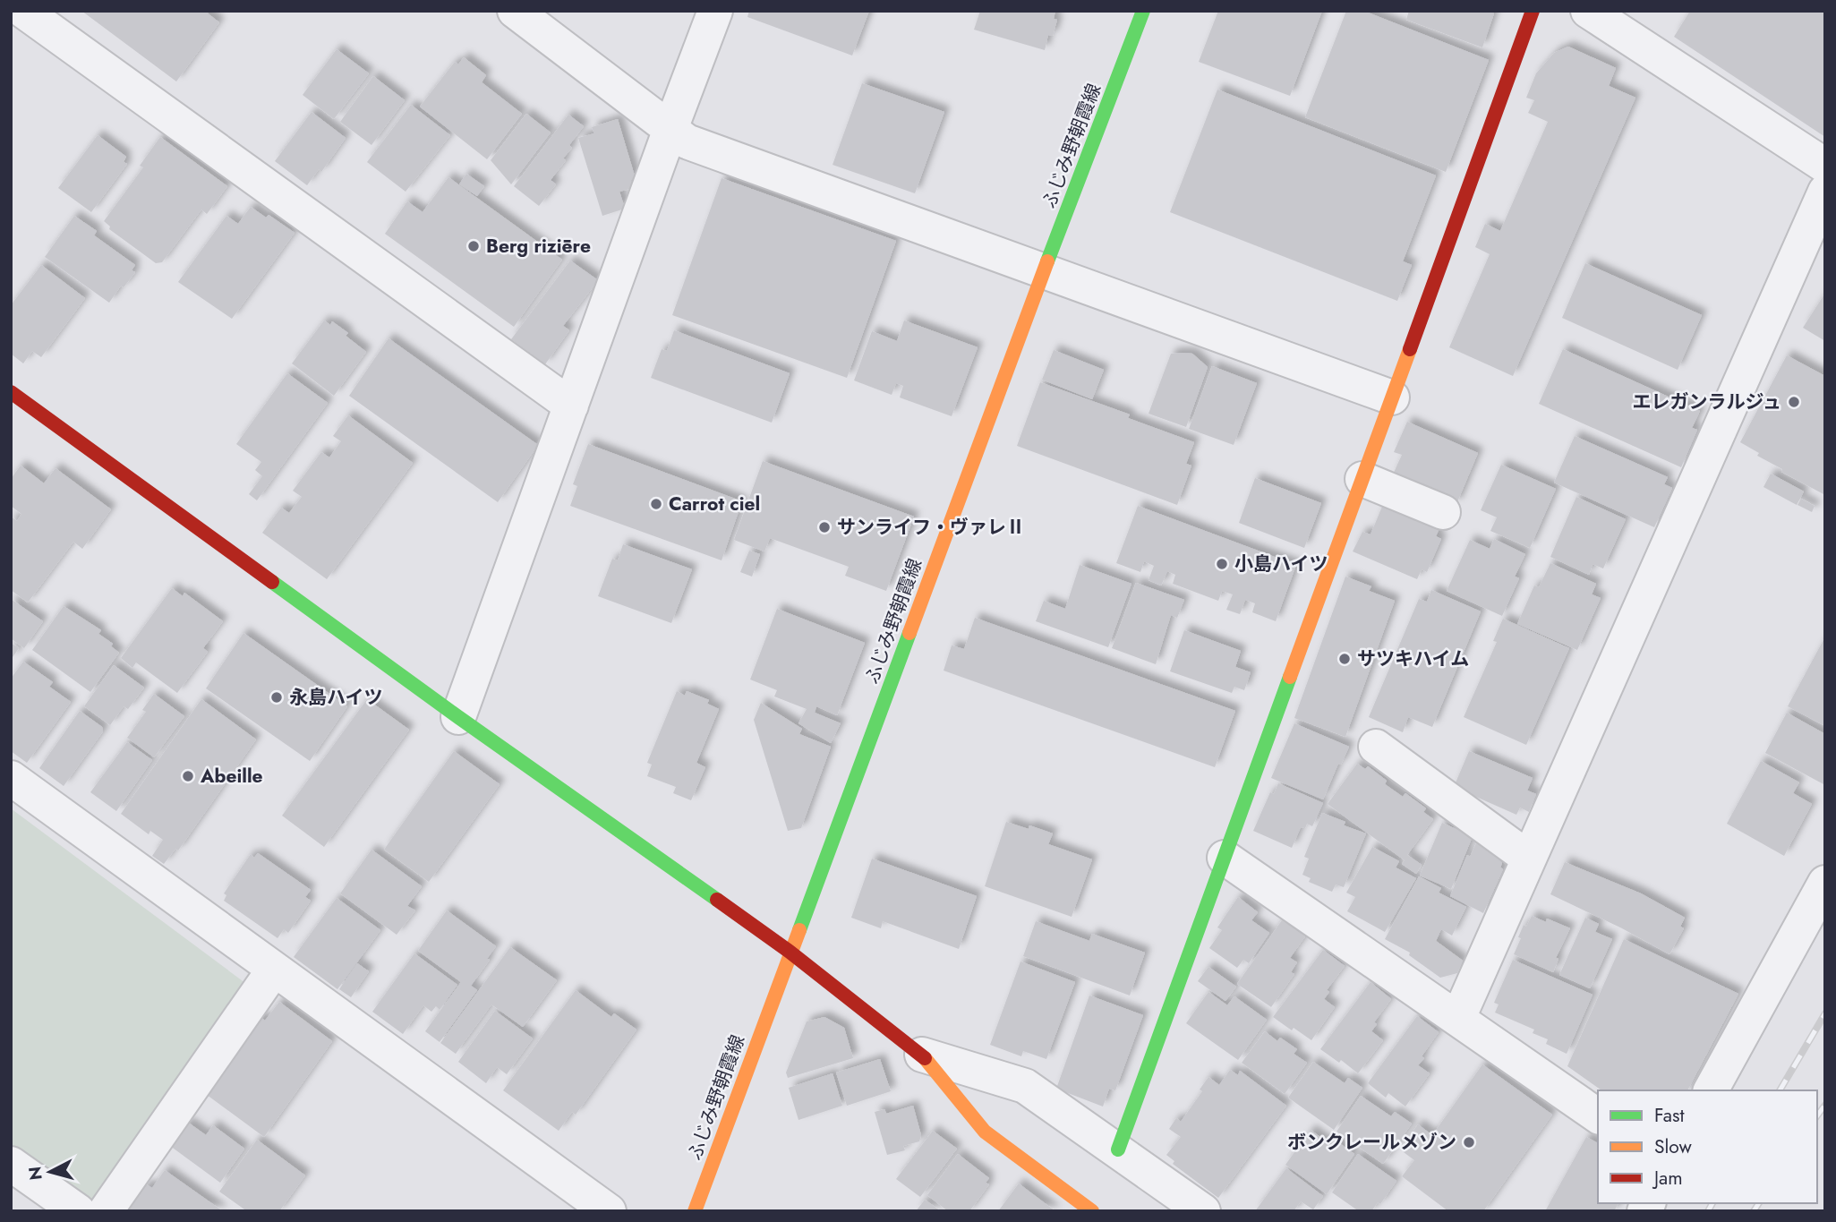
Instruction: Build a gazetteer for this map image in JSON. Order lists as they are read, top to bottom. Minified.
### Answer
{"streets":{"street":["ふじみ野朝霞線"]},"places":["Berg riziēre","エレガンラルジュ","Carrot ciel","サンライフ・ヴァレⅡ","小島ハイツ","サツキハイム","永島ハイツ","Abeille","ボンクレールメゾン"],"legend":["Fast","Slow","Jam"],"north":"left"}
